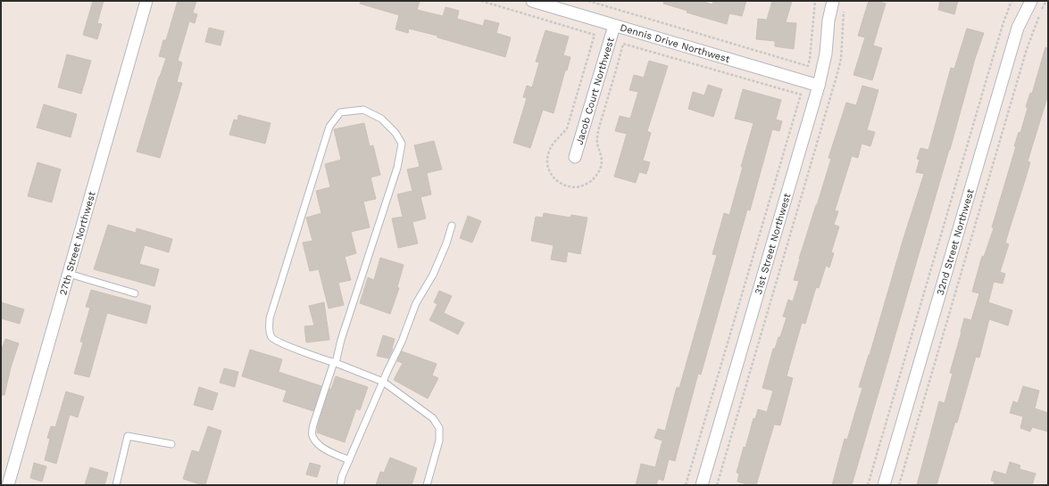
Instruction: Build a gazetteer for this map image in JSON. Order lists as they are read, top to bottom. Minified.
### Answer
{"streets":{"street":["Dennis Drive Northwest","Jacob Court Northwest","32nd Street Northwest","27th Street Northwest","31st Street Northwest"]},"crossings":[["Dennis Drive Northwest","Jacob Court Northwest"],["Dennis Drive Northwest","31st Street Northwest"]]}
